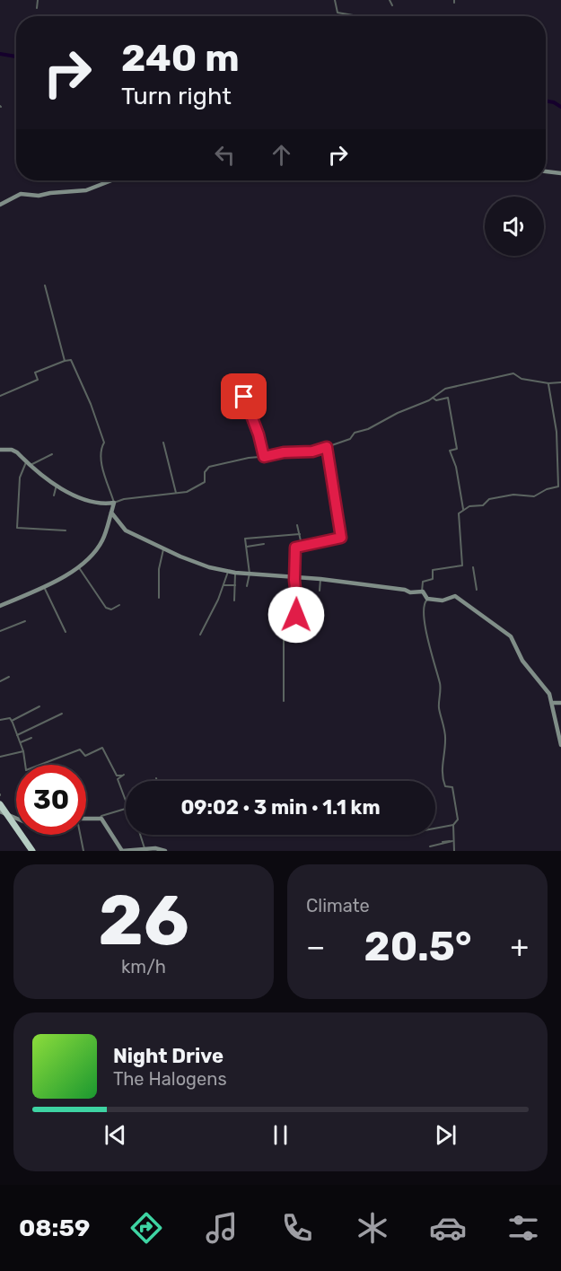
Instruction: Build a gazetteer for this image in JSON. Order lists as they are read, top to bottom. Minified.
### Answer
{"page":{"turn":["240 m","Turn right"],"limit":"30","trip":"09:02 · 3 min · 1.1 km","tile":[["26","km/h"],"Climate"],"heat":["−","20.5°","+"],"song":["Night Drive","The Halogens"],"tabs":"08:59"}}
